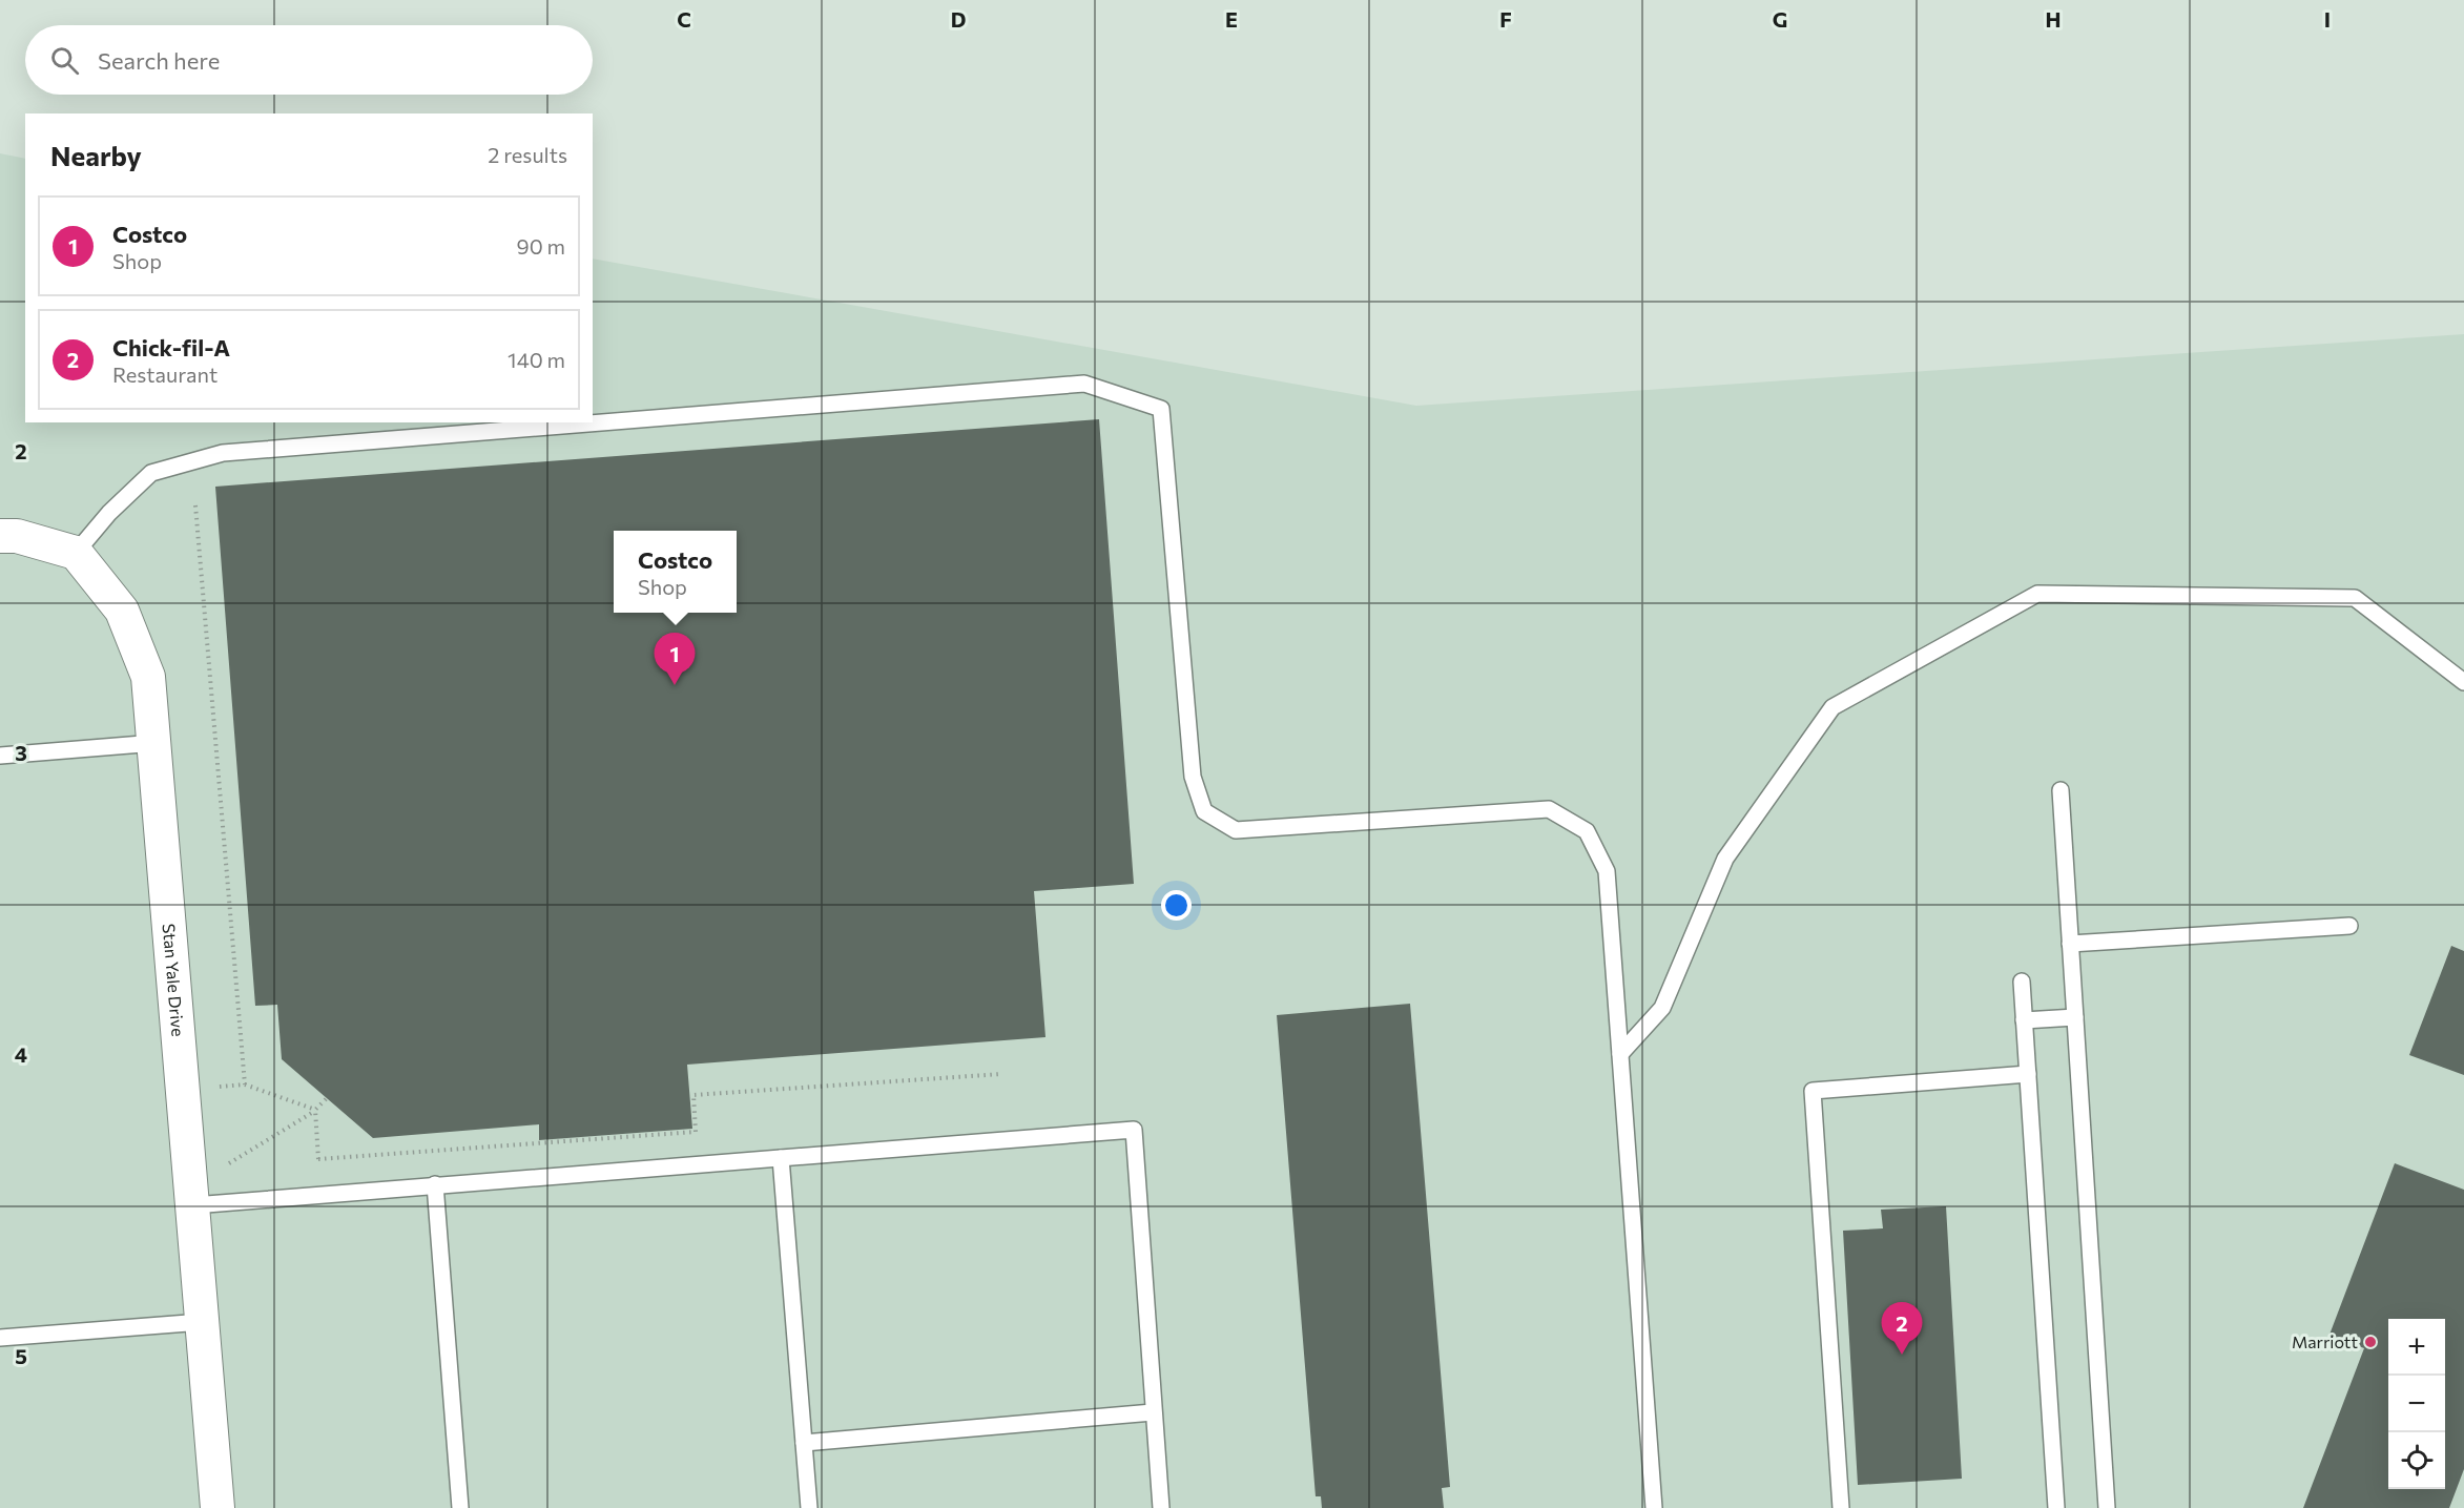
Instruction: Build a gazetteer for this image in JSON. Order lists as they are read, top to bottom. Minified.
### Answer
{"streets":{"street":["Stan Yale Drive"]},"places":["Marriott"],"page":{"search":"Search here","heading":["Nearby","2 results"],"list":[{"mark":"1","name":"Costco","note":"Shop","value":"90 m"},{"mark":"2","name":"Chick-fil-A","note":"Restaurant","value":"140 m"}],"popup":["Costco","Shop"],"pins":["1","2"],"map_buttons":["+","−"]},"grid":{"columns":["C","D","E","F","G","H","I"],"rows":["2","3","4","5"]}}
